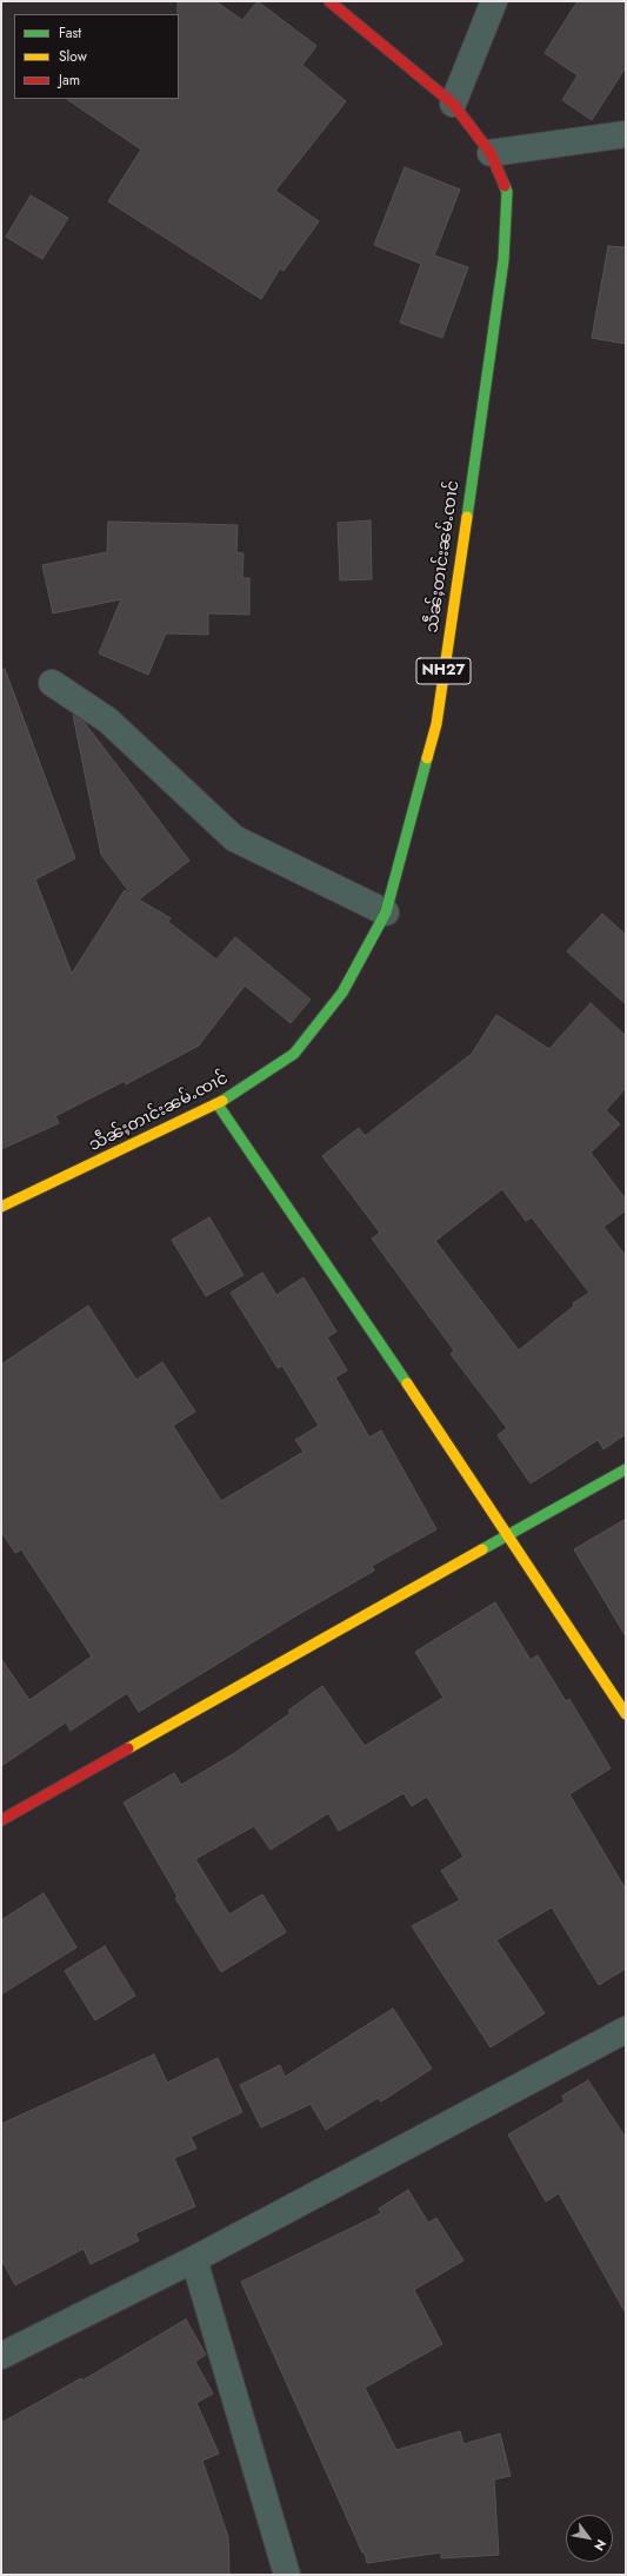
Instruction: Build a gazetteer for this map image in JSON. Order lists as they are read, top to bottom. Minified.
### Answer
{"streets":{"main road":["သဵၼ်ႈတၢင်းၼမ်ႉၸၢင်","NH27"]},"legend":["Fast","Slow","Jam"],"north":"bottom right"}
